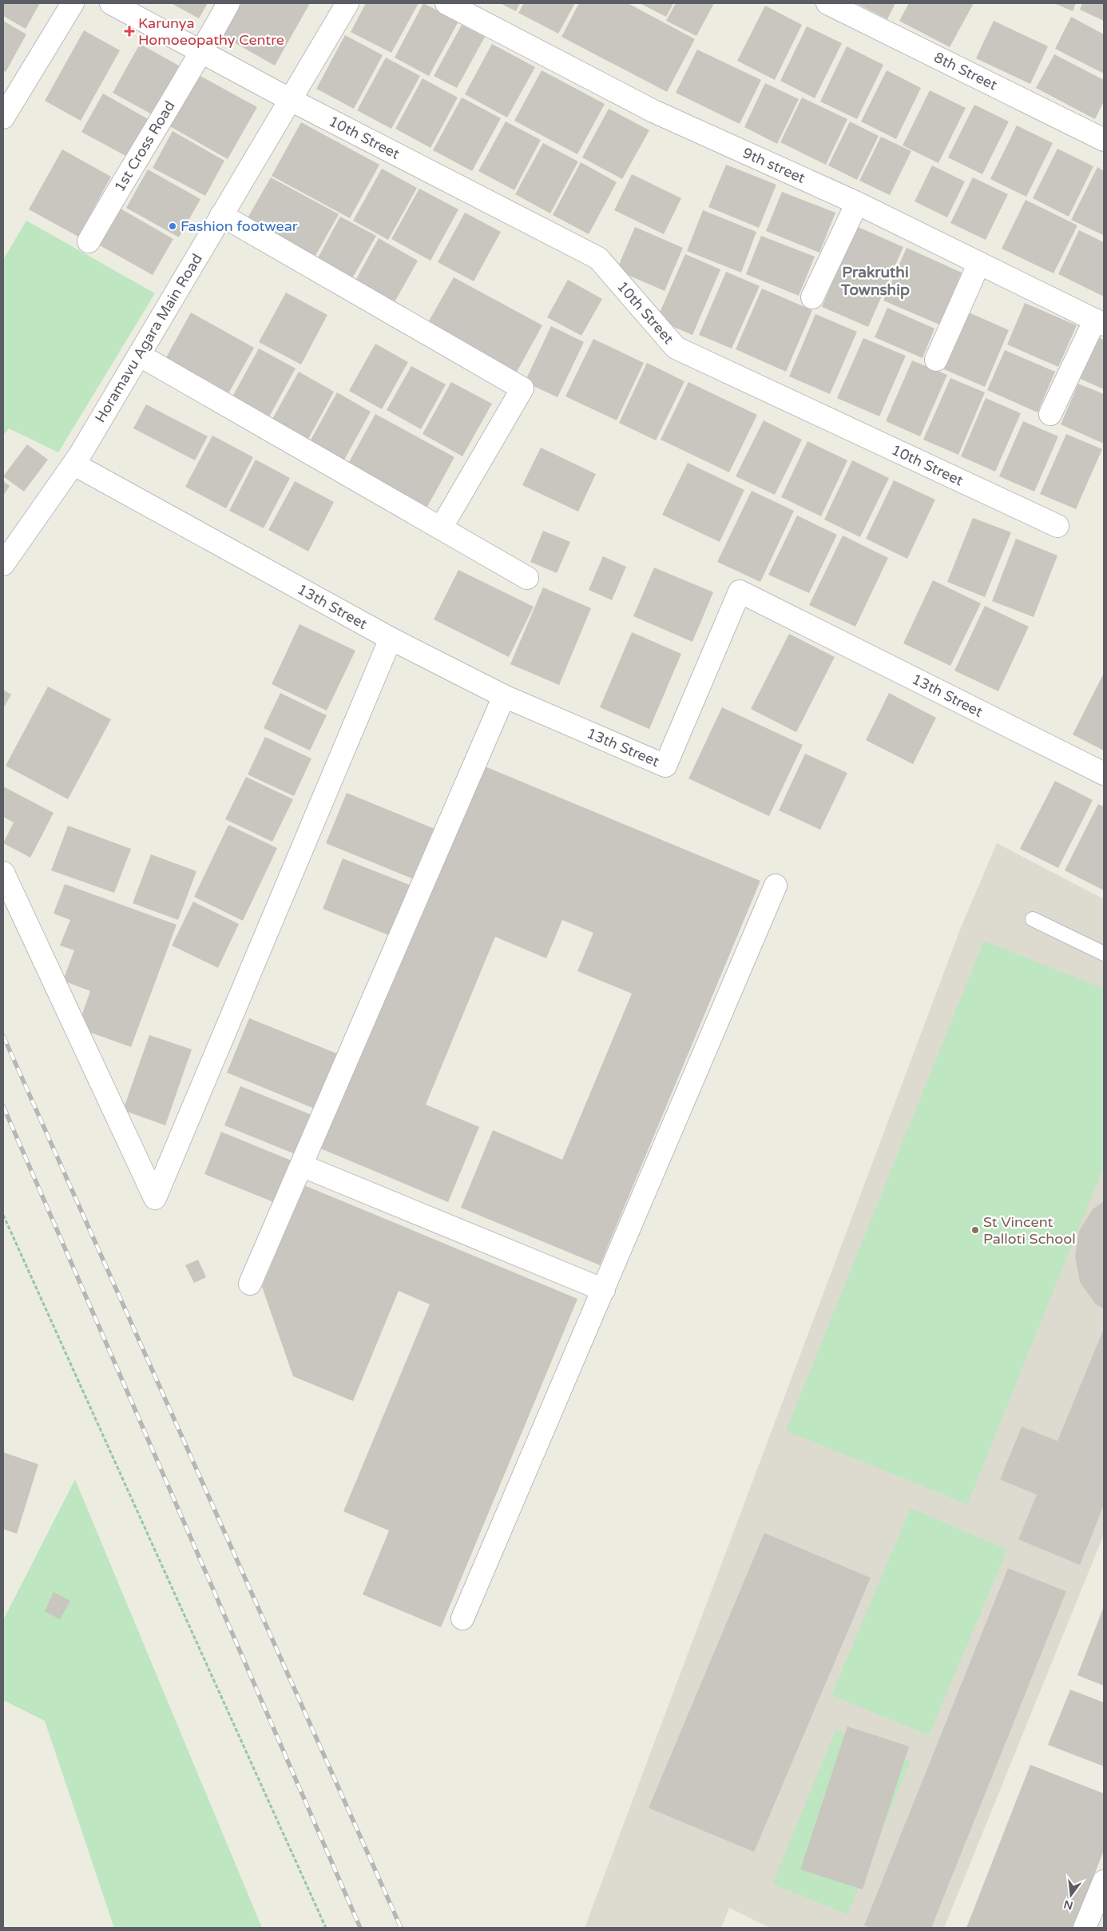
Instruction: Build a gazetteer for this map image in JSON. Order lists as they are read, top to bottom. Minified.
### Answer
{"streets":{"street":["8th Street","10th Street","1st Cross Road","9th street","Horamavu Agara Main Road","13th Street"]},"crossings":[["10th Street","1st Cross Road"],["10th Street","Horamavu Agara Main Road"],["Horamavu Agara Main Road","13th Street"]],"districts":["Prakruthi Township"],"places":{"health":["Karunya Homoeopathy Centre"],"other":["Fashion footwear","St Vincent Palloti School"]},"north":"bottom"}
